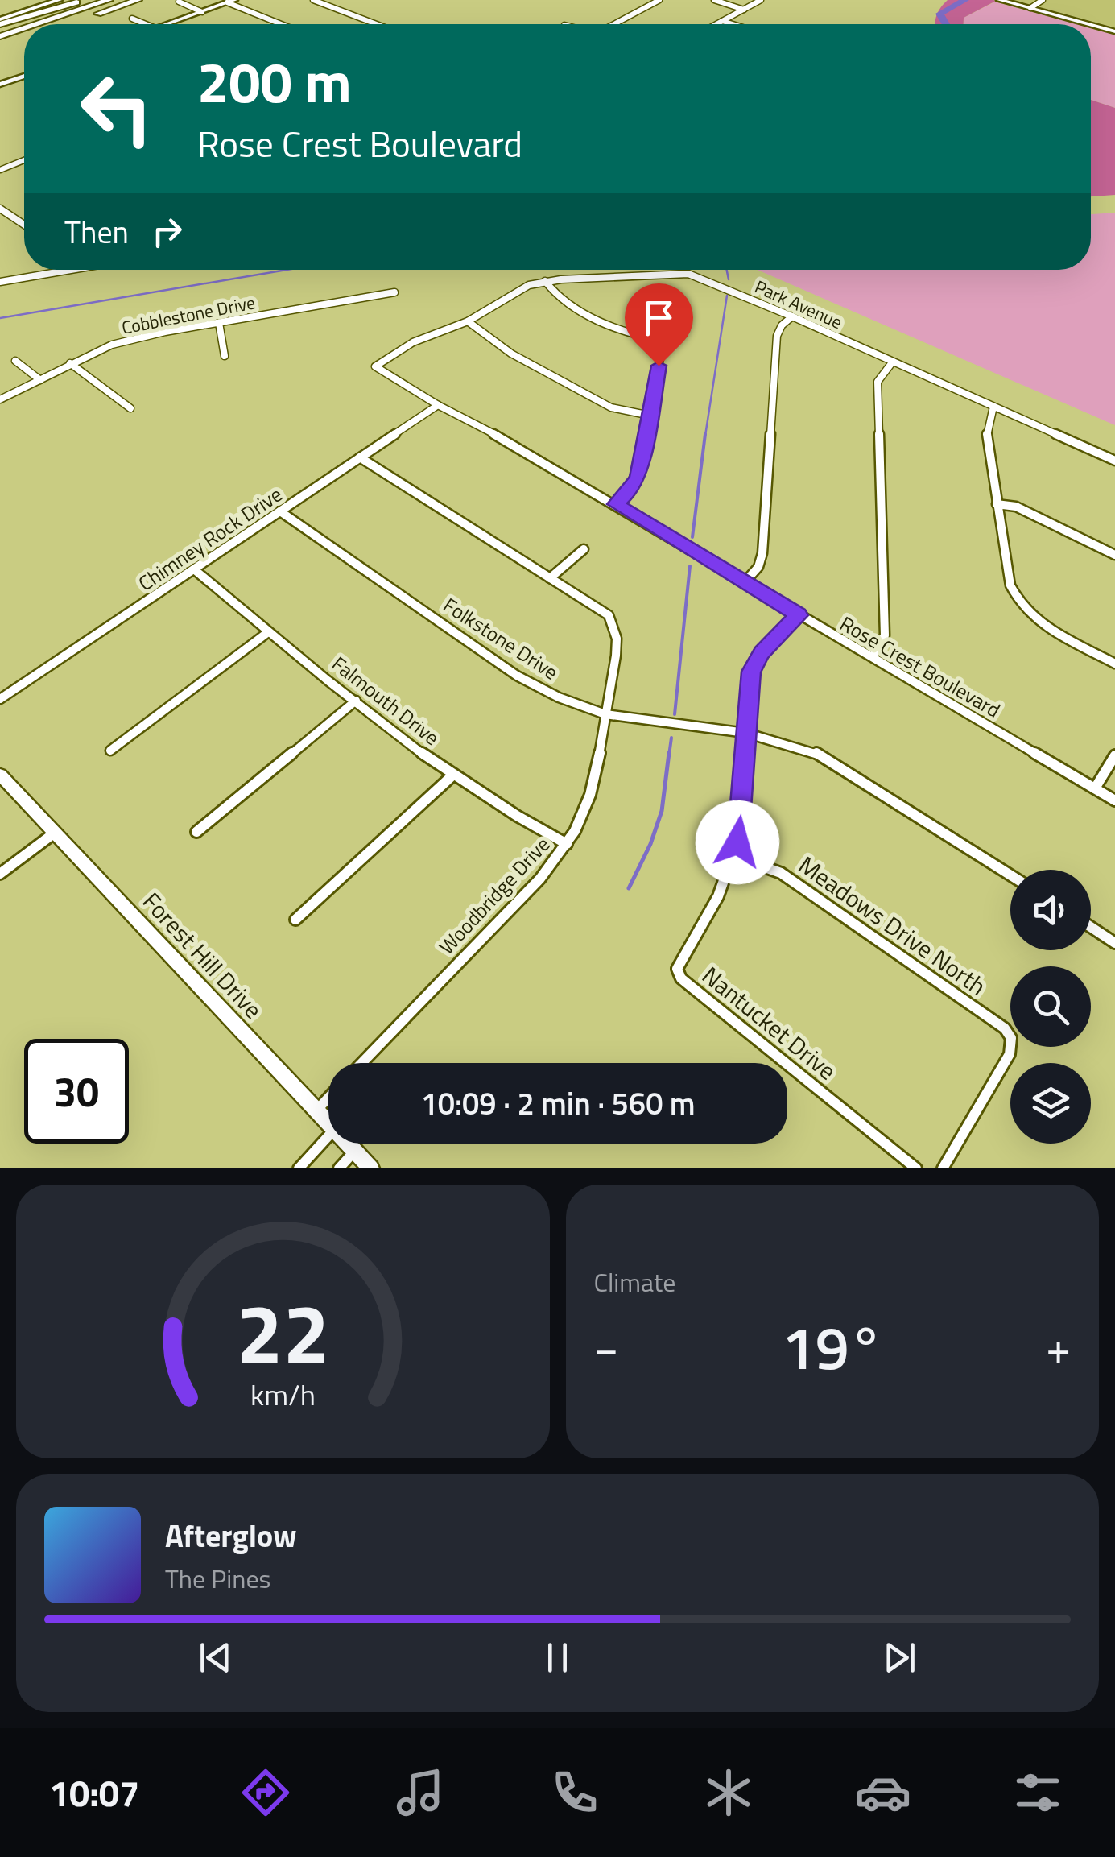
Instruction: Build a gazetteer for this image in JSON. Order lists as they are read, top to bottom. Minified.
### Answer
{"streets":{"main road":["Forest Hill Drive"],"street":["Park Avenue","Cobblestone Drive","Chimney Rock Drive","Folkstone Drive","Rose Crest Boulevard","Falmouth Drive","Woodbridge Drive","Meadows Drive North","Nantucket Drive"]},"crossings":[["Park Avenue","Rose Crest Boulevard"],["Chimney Rock Drive","Folkstone Drive"],["Chimney Rock Drive","Rose Crest Boulevard"],["Chimney Rock Drive","Falmouth Drive"],["Chimney Rock Drive","Woodbridge Drive"],["Folkstone Drive","Woodbridge Drive"],["Folkstone Drive","Nantucket Drive"],["Rose Crest Boulevard","Nantucket Drive"],["Falmouth Drive","Woodbridge Drive"],["Meadows Drive North","Nantucket Drive"]],"page":{"turn":["200 m","Rose Crest Boulevard"],"then":"Then","limit":"30","trip":"10:09 · 2 min · 560 m","tile":"Climate","heat":["−","19°","+"],"song":["Afterglow","The Pines"],"tabs":"10:07","gauge":["22","km/h"]}}
